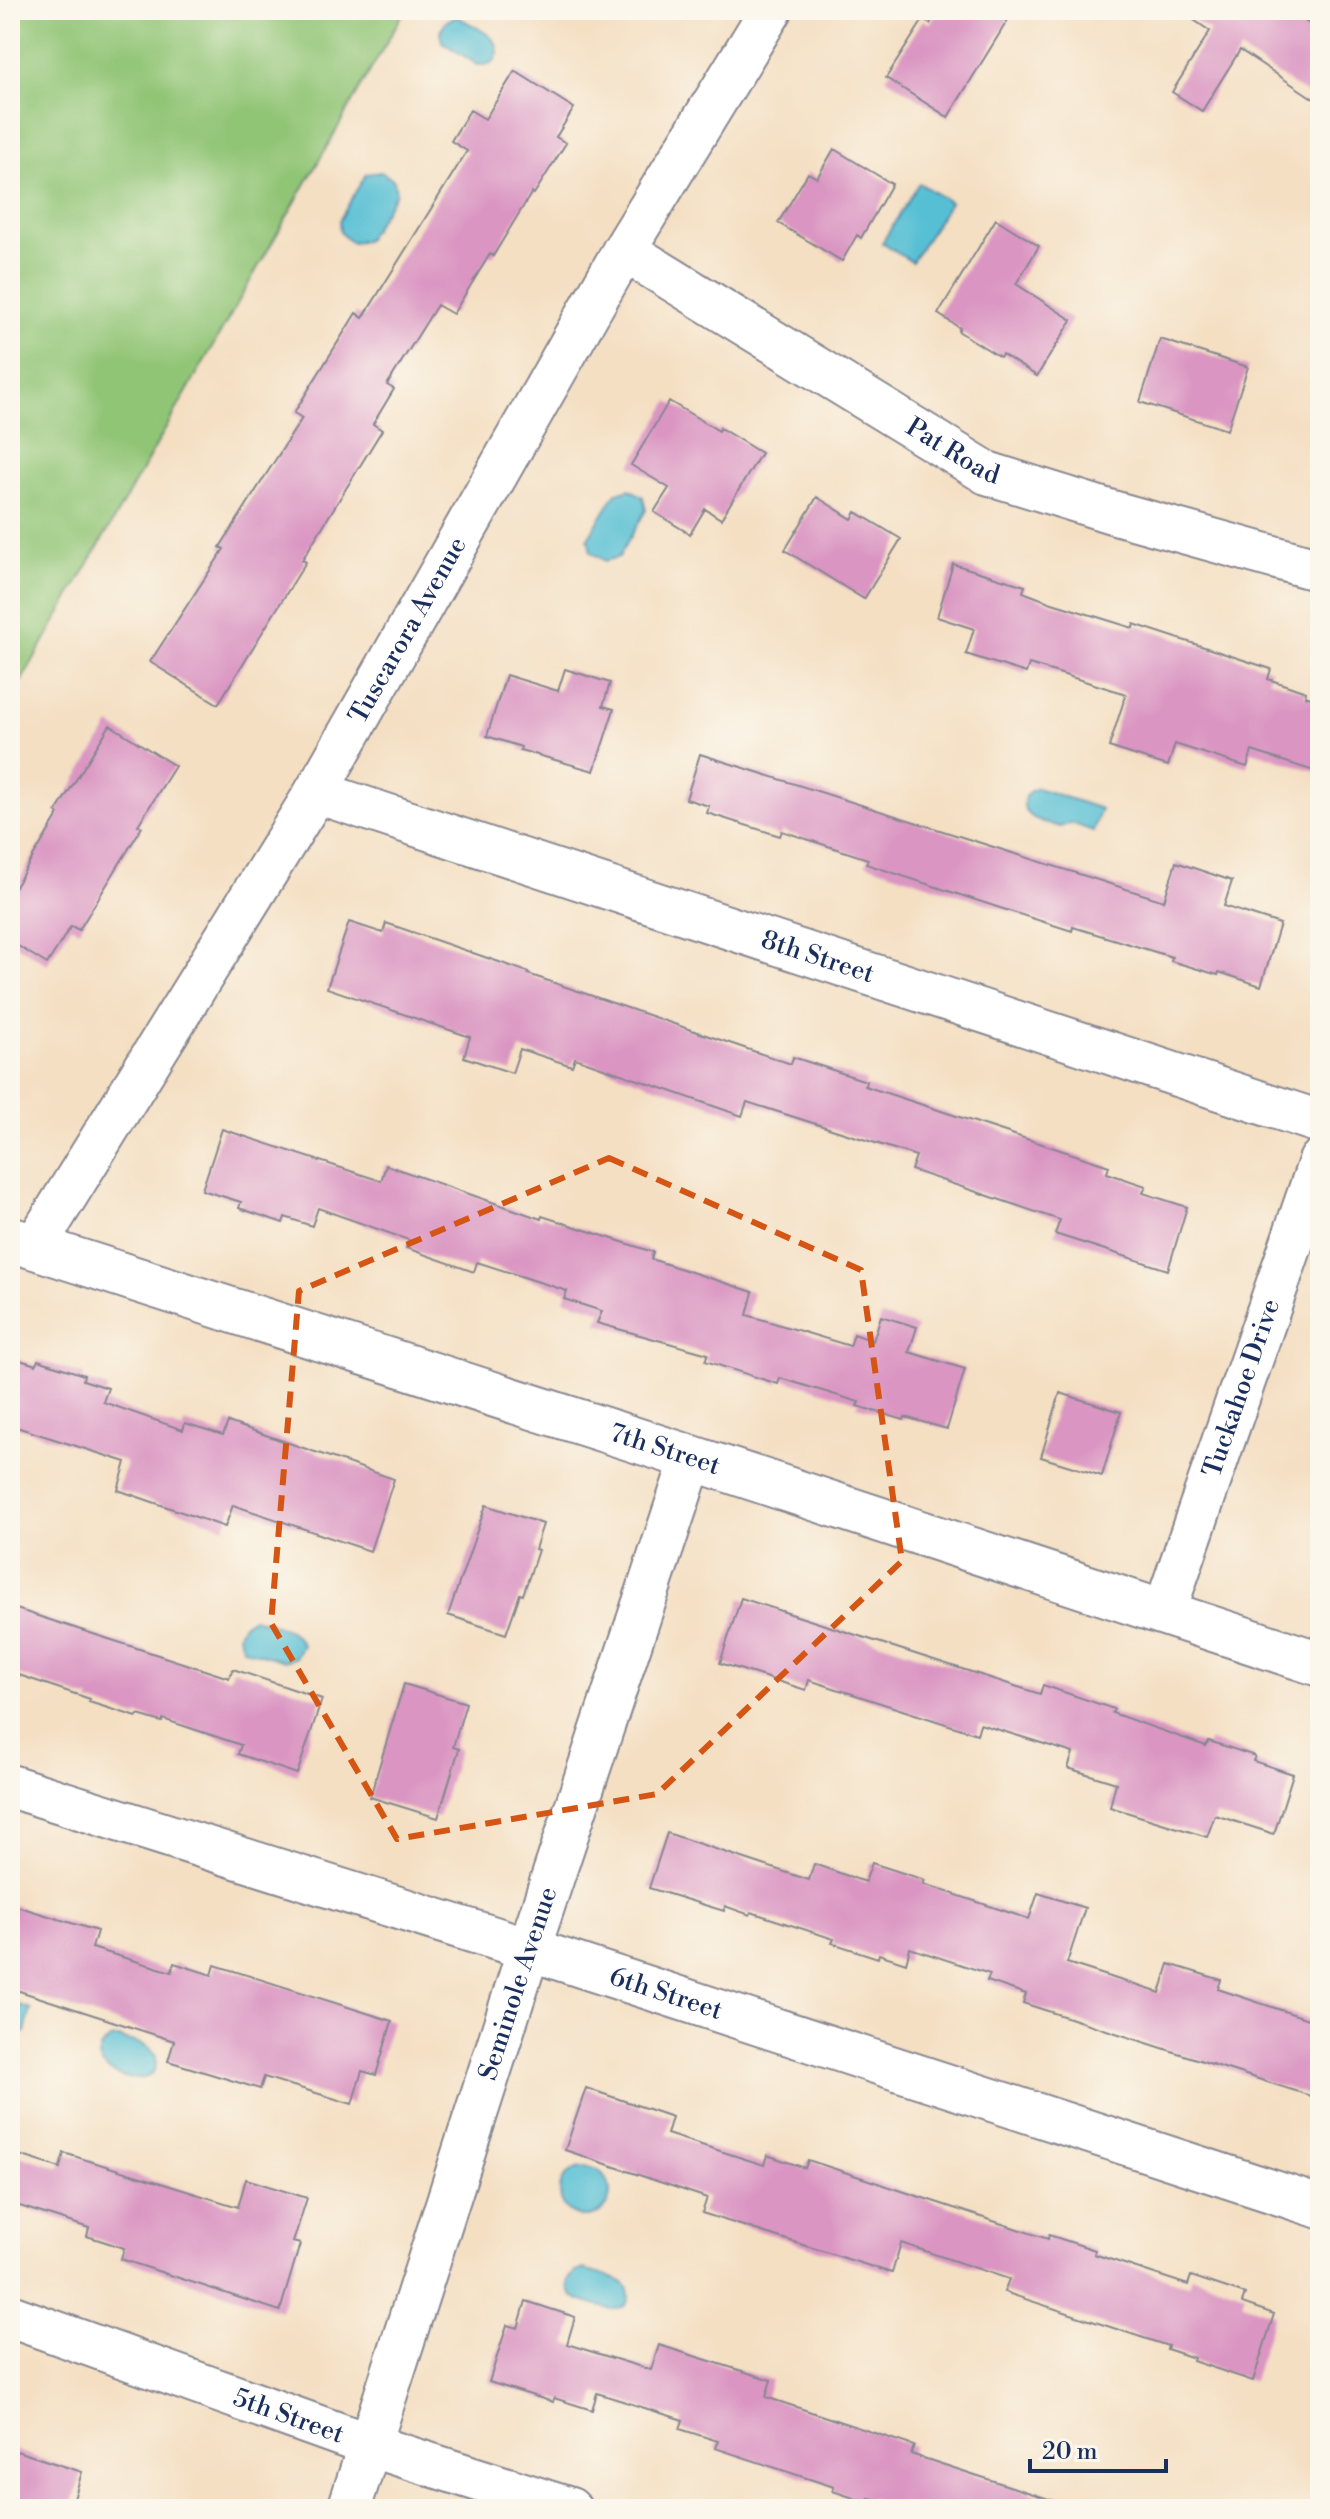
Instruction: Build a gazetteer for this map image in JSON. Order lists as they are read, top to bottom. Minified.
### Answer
{"streets":{"street":["Pat Road","Tuscarora Avenue","8th Street","Tuckahoe Drive","7th Street","Seminole Avenue","6th Street","5th Street"]},"crossings":[["Pat Road","Tuscarora Avenue"],["Tuscarora Avenue","8th Street"],["Tuscarora Avenue","7th Street"],["Tuckahoe Drive","7th Street"],["7th Street","Seminole Avenue"],["Seminole Avenue","6th Street"],["Seminole Avenue","5th Street"]],"scale_bar":"20 m"}
